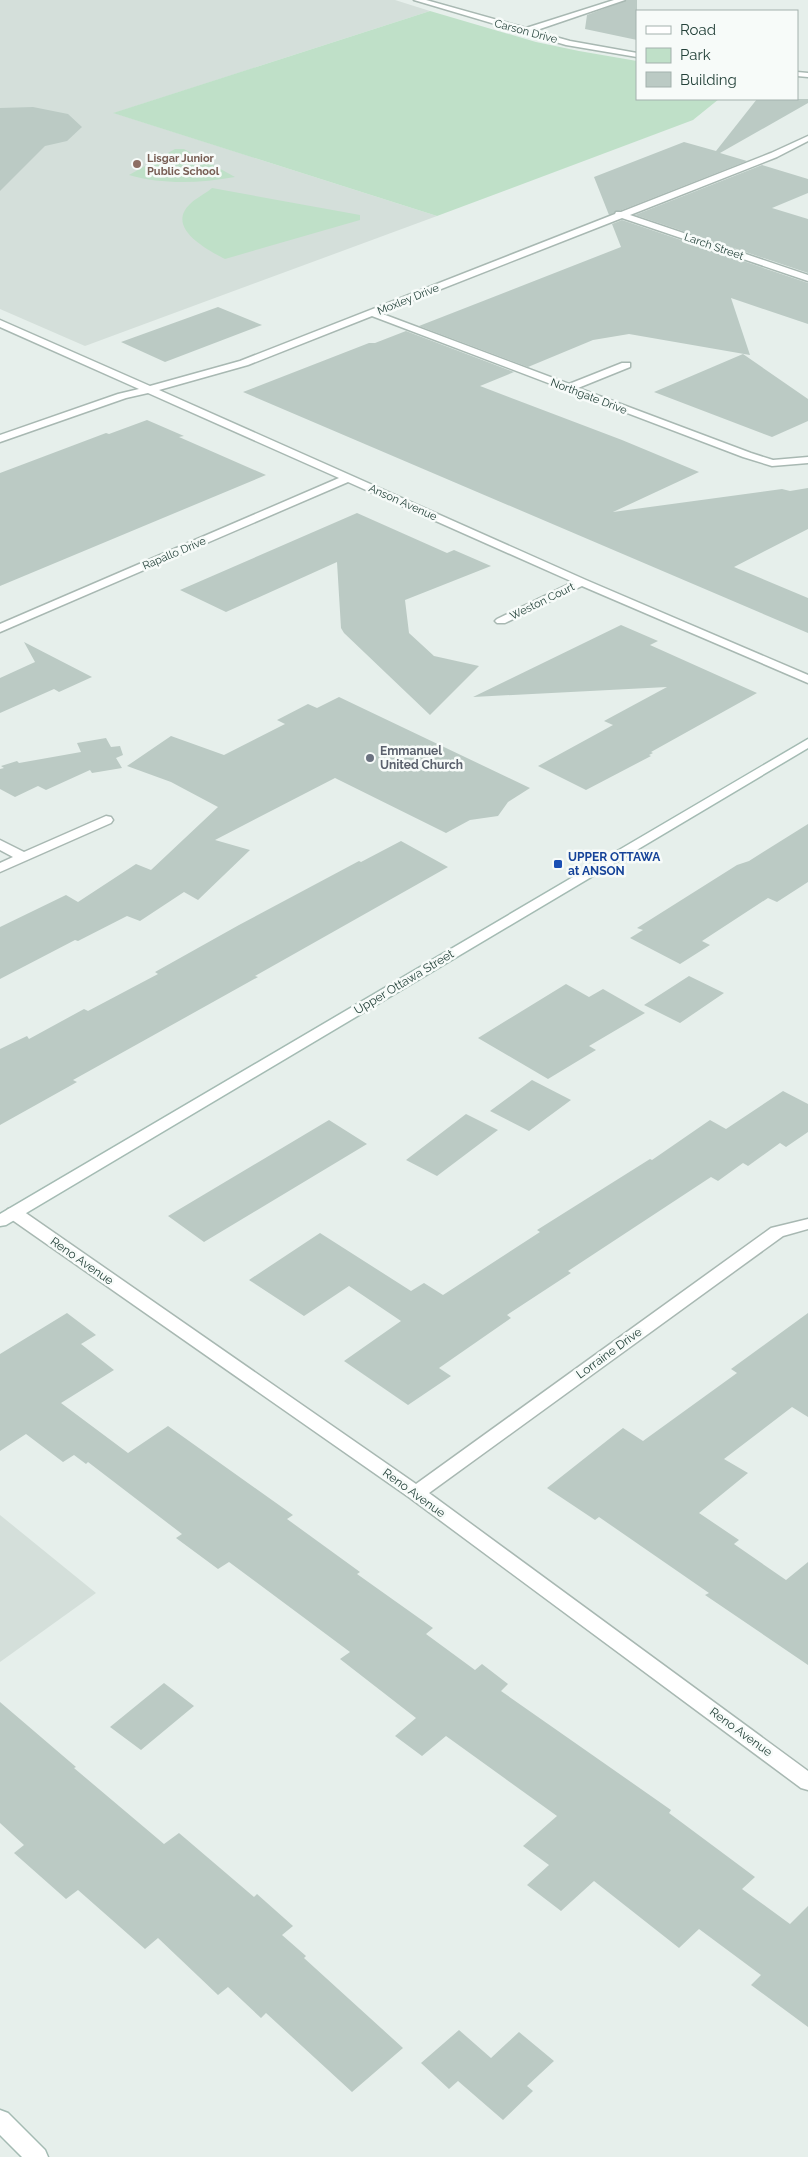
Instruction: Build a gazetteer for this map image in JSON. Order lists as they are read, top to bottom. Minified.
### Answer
{"streets":{"street":["Carson Drive","Larch Street","Moxley Drive","Northgate Drive","Anson Avenue","Rapallo Drive","Weston Court","Upper Ottawa Street","Reno Avenue","Lorraine Drive"]},"crossings":[["Larch Street","Moxley Drive"],["Moxley Drive","Northgate Drive"],["Moxley Drive","Anson Avenue"],["Anson Avenue","Rapallo Drive"],["Anson Avenue","Weston Court"],["Upper Ottawa Street","Reno Avenue"],["Reno Avenue","Lorraine Drive"]],"places":{"other":["Lisgar Junior Public School","Emmanuel United Church"],"transit":["UPPER OTTAWA at ANSON"]},"legend":["Road","Park","Building"]}
